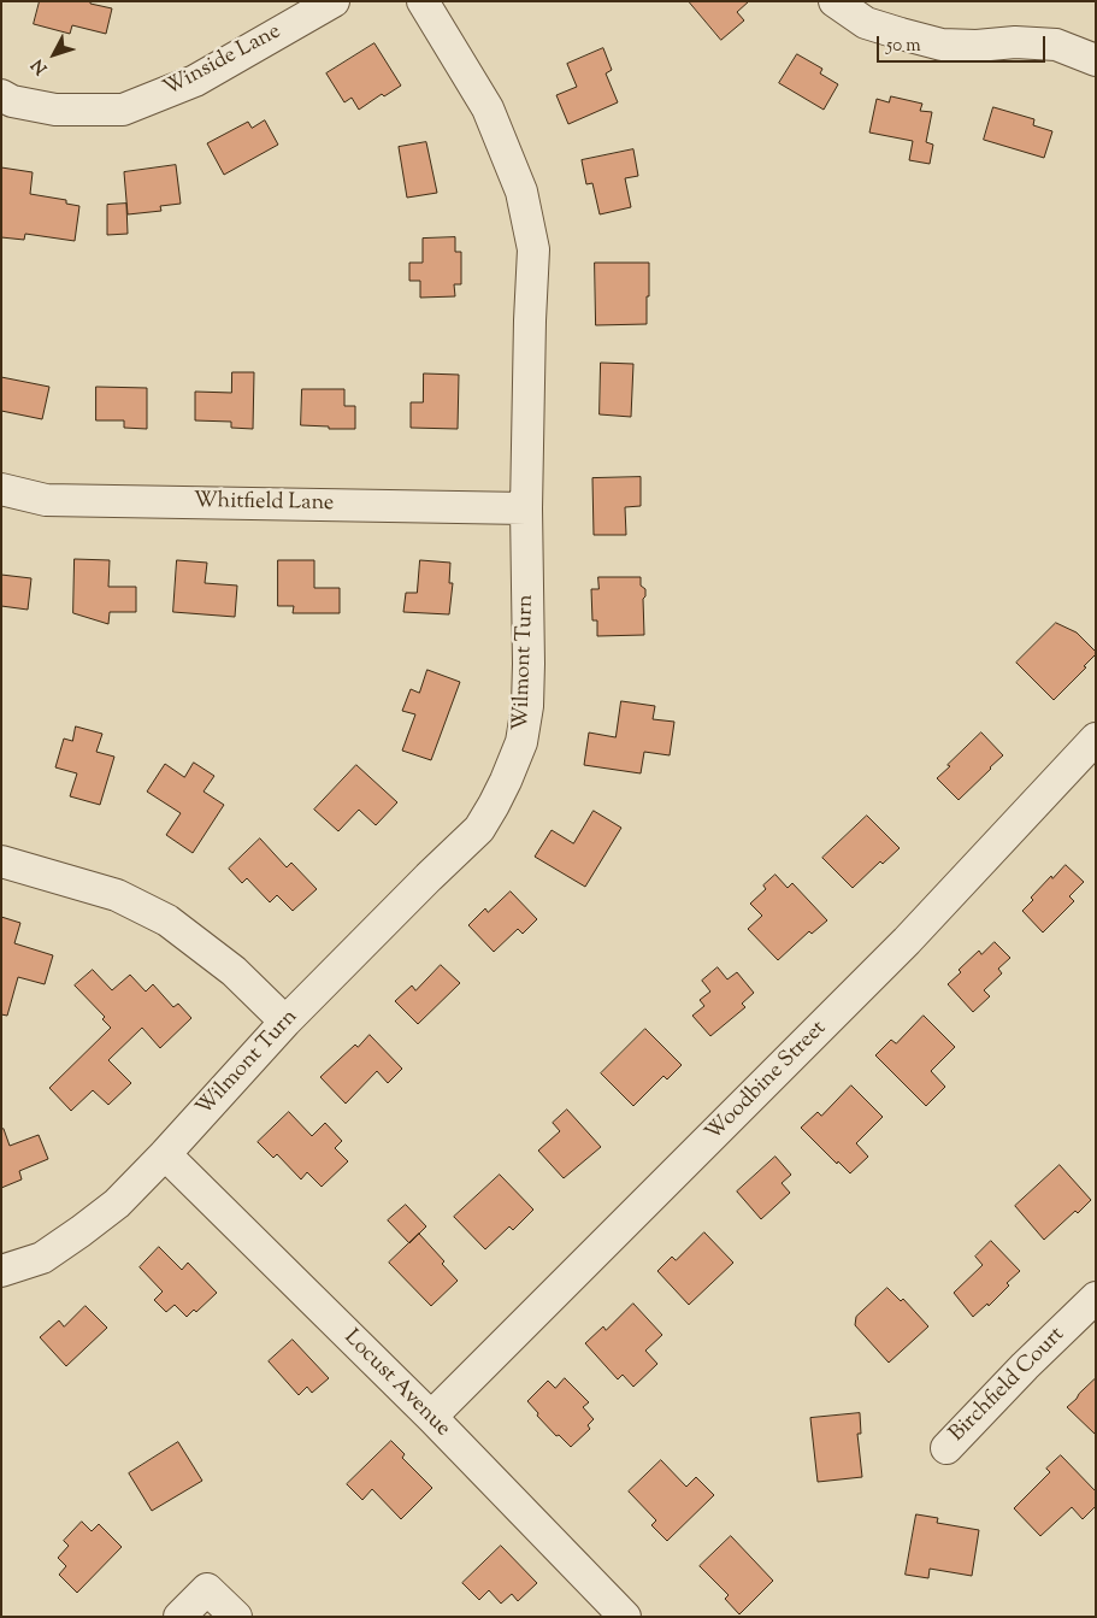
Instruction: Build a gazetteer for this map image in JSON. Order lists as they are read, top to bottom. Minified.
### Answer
{"streets":{"street":["Winside Lane","Whitfield Lane","Wilmont Turn","Woodbine Street","Locust Avenue","Birchfield Court"]},"crossings":[["Whitfield Lane","Wilmont Turn"],["Wilmont Turn","Locust Avenue"],["Woodbine Street","Locust Avenue"]],"scale_bar":"50 m","north":"bottom left"}
